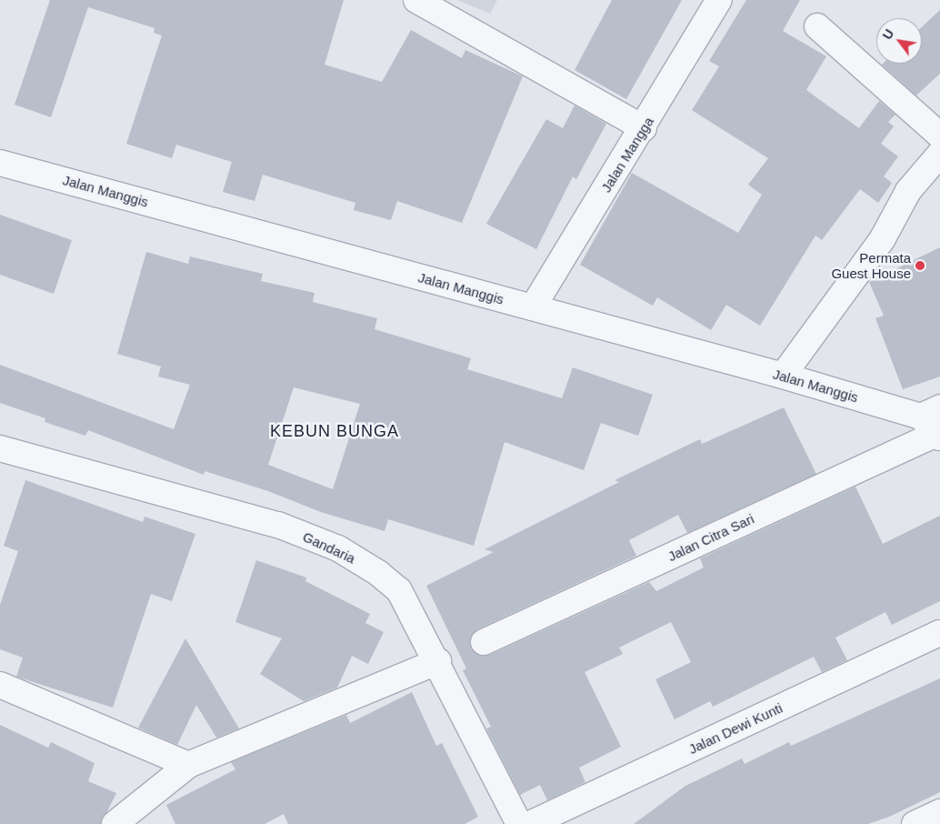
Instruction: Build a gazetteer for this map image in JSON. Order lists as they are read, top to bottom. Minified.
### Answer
{"streets":{"street":["Jalan Mangga","Jalan Manggis","Jalan Citra Sari","Gandaria","Jalan Dewi Kunti"]},"crossings":[["Jalan Mangga","Jalan Manggis"],["Jalan Manggis","Jalan Citra Sari"]],"districts":["KEBUN BUNGA"],"places":["Permata Guest House"],"north":"top left"}
